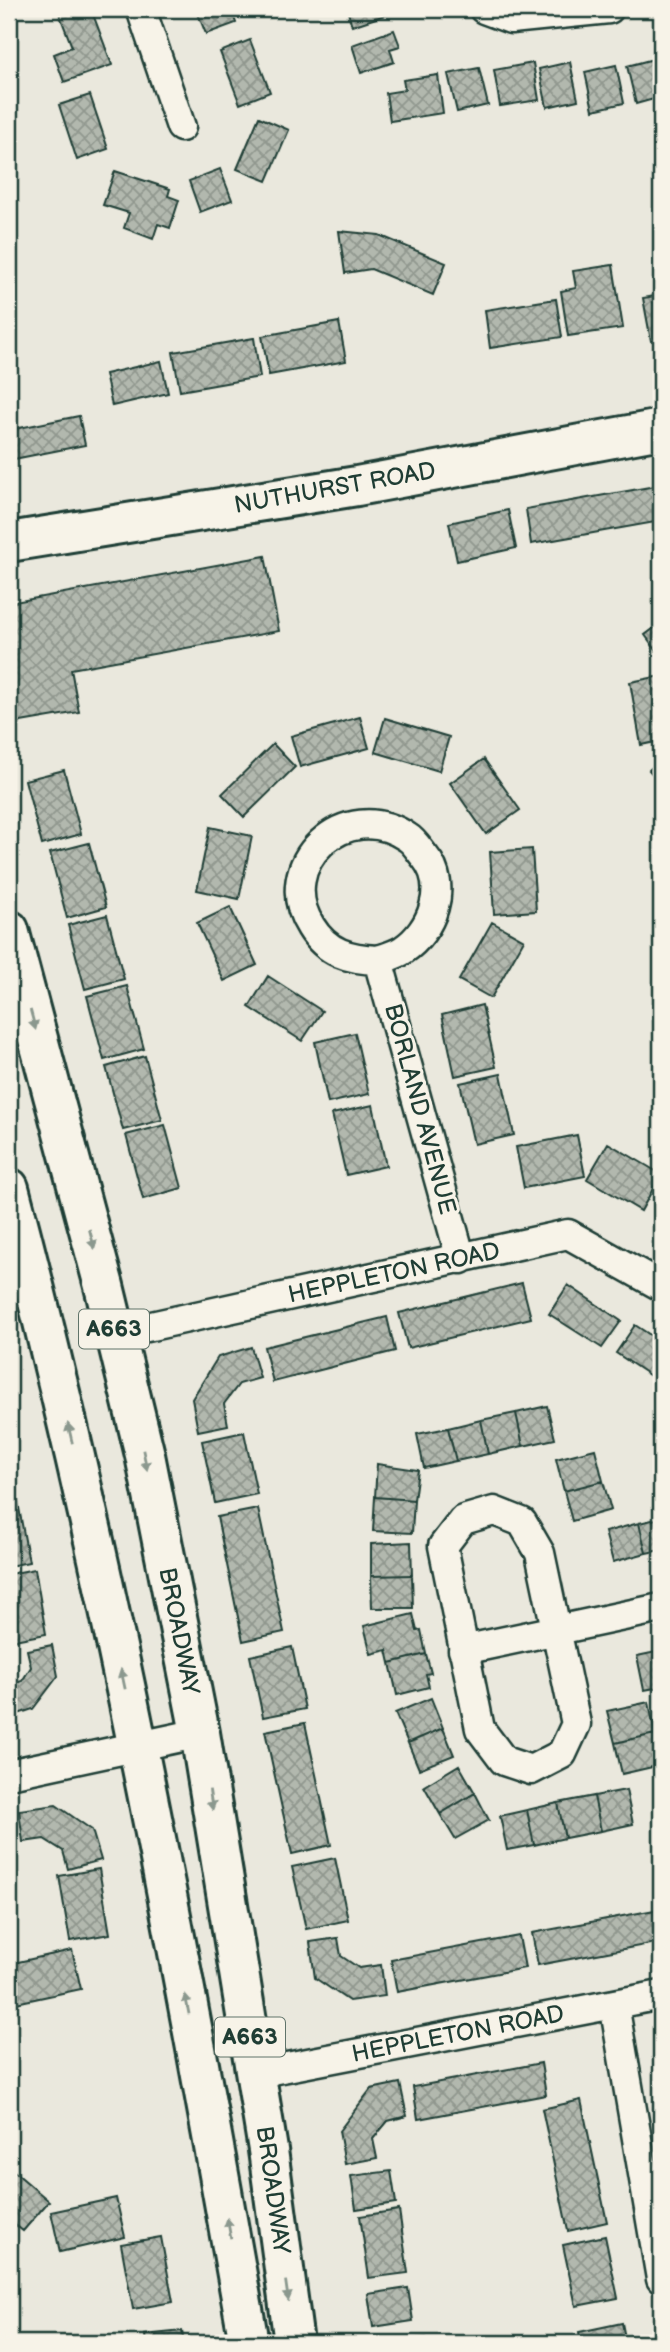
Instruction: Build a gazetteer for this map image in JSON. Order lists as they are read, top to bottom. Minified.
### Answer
{"streets":{"main road":["NUTHURST ROAD","A663","BROADWAY"],"street":["BORLAND AVENUE","HEPPLETON ROAD"]},"crossings":[["BORLAND AVENUE","HEPPLETON ROAD"],["HEPPLETON ROAD","BROADWAY"]]}
